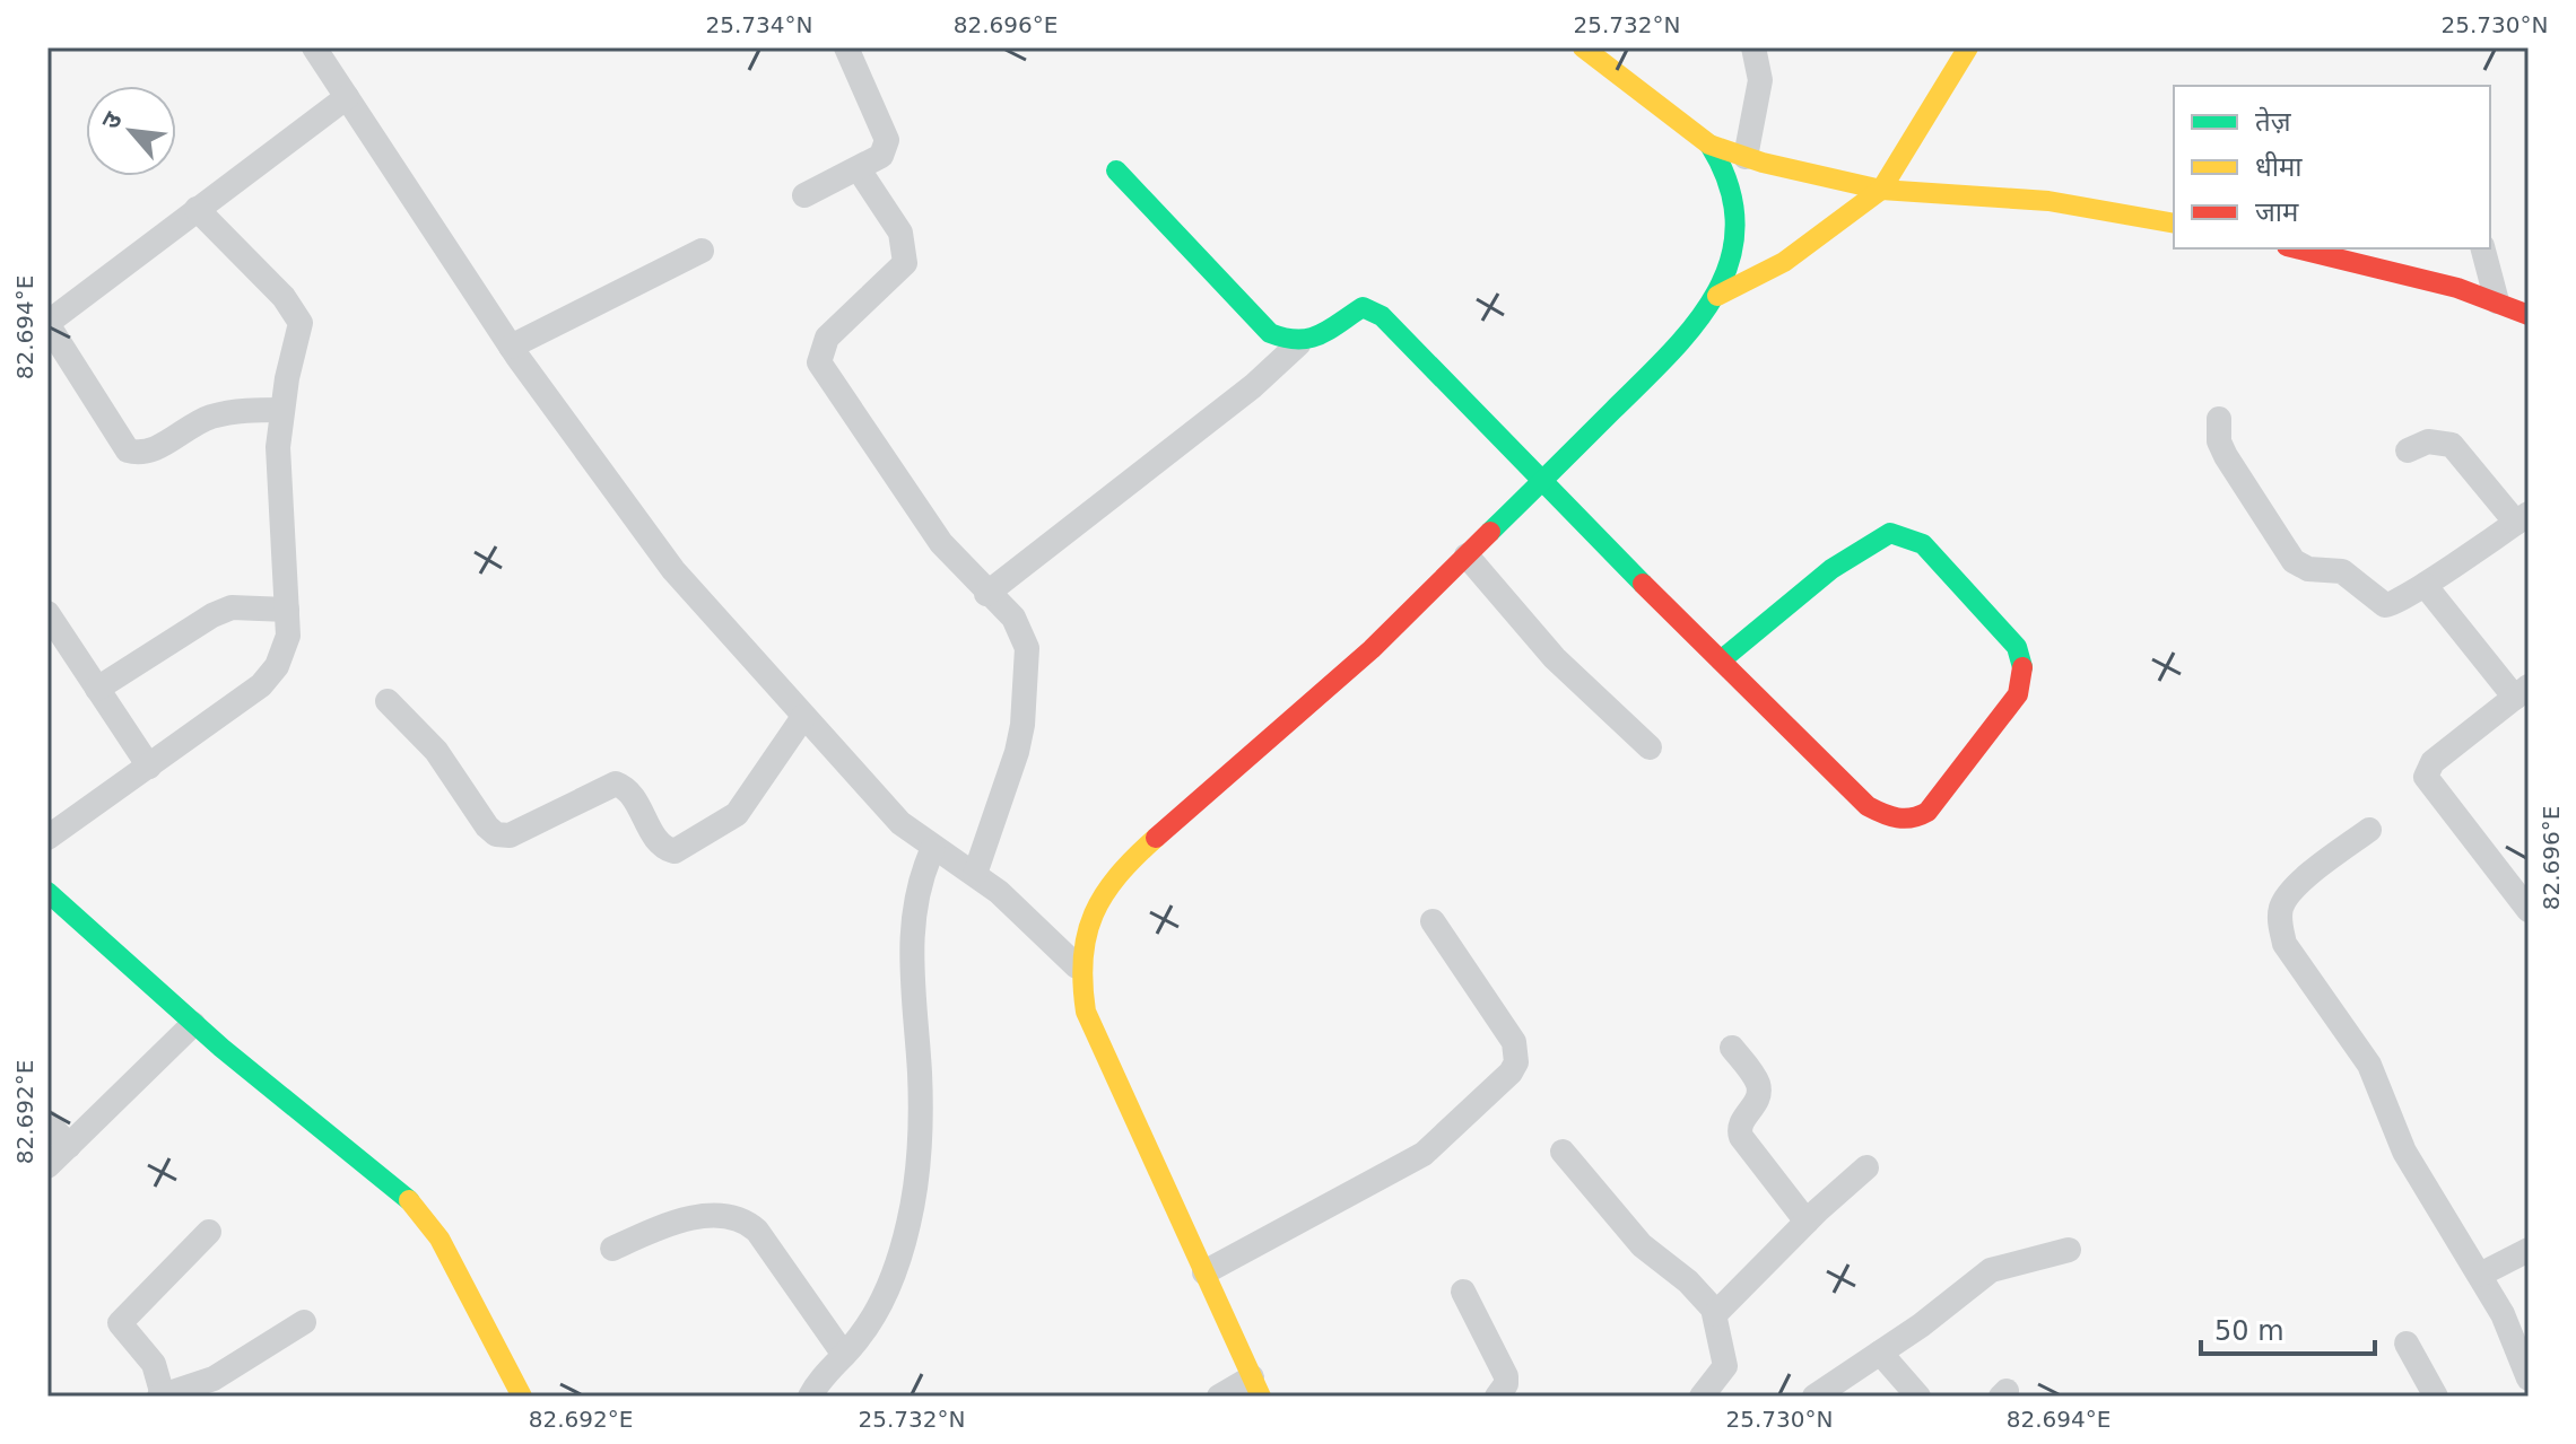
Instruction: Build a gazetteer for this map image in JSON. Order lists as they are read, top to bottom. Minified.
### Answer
{"legend":["तेज़","धीमा","जाम"],"scale_bar":"50 m","north":"top left","coordinates":["25.734°N","82.696°E","25.732°N","25.730°N","82.694°E","82.692°E"]}
